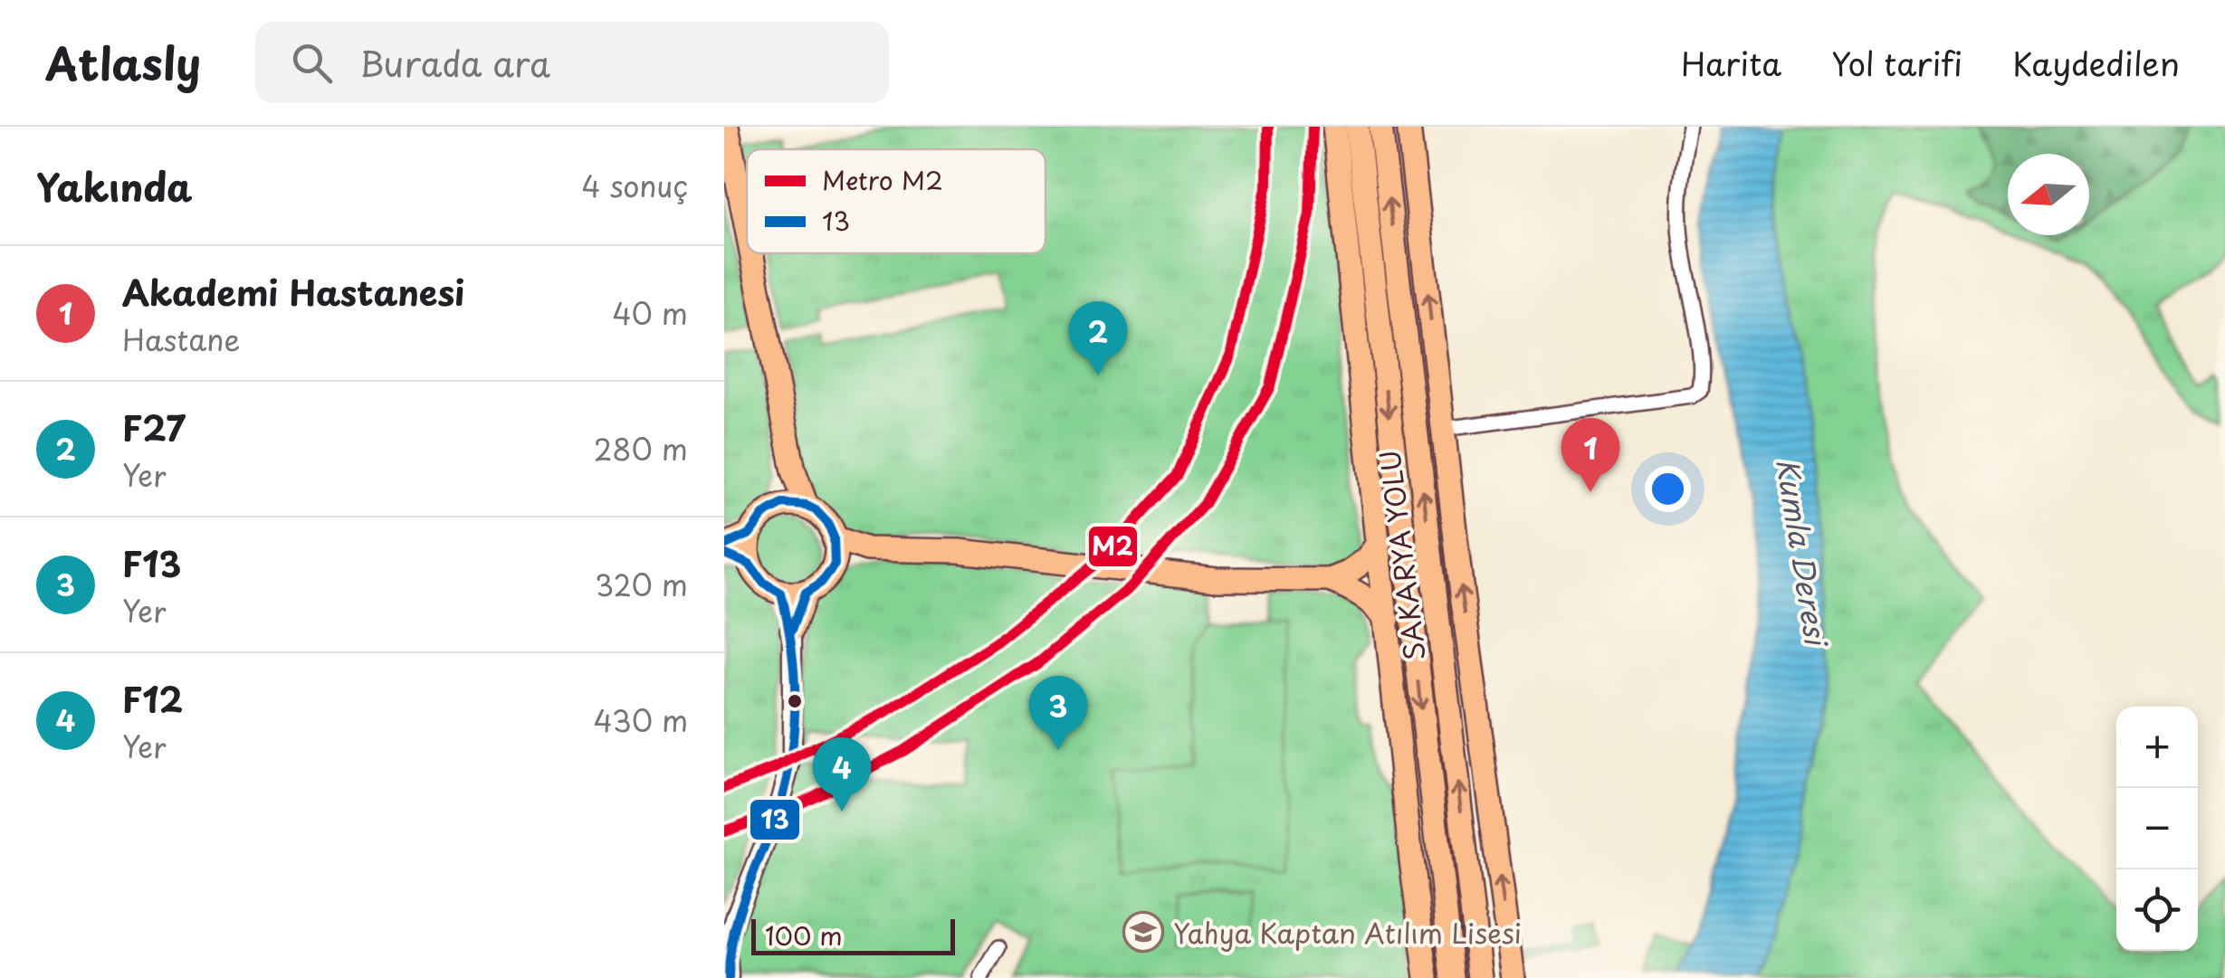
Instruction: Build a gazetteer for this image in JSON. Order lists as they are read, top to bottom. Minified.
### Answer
{"streets":{"main road":["SAKARYA YOLU"]},"water":["Kumla Deresi"],"places":{"school or university":["Yahya Kaptan Atılım Lisesi"]},"lines":["metro line M2","transit line 13"],"legend":["Metro M2","13"],"scale_bar":"100 m","north":"left","page":{"header":"Atlasly","search":"Burada ara","nav":["Harita","Yol tarifi","Kaydedilen"],"heading":["Yakında","4 sonuç"],"list":[{"mark":"1","name":"Akademi Hastanesi","note":"Hastane","value":"40 m"},{"mark":"2","name":"F27","note":"Yer","value":"280 m"},{"mark":"3","name":"F13","note":"Yer","value":"320 m"},{"mark":"4","name":"F12","note":"Yer","value":"430 m"}],"pins":["2","1","3","4"],"map_buttons":["+","−"],"scale":"100 m"}}
